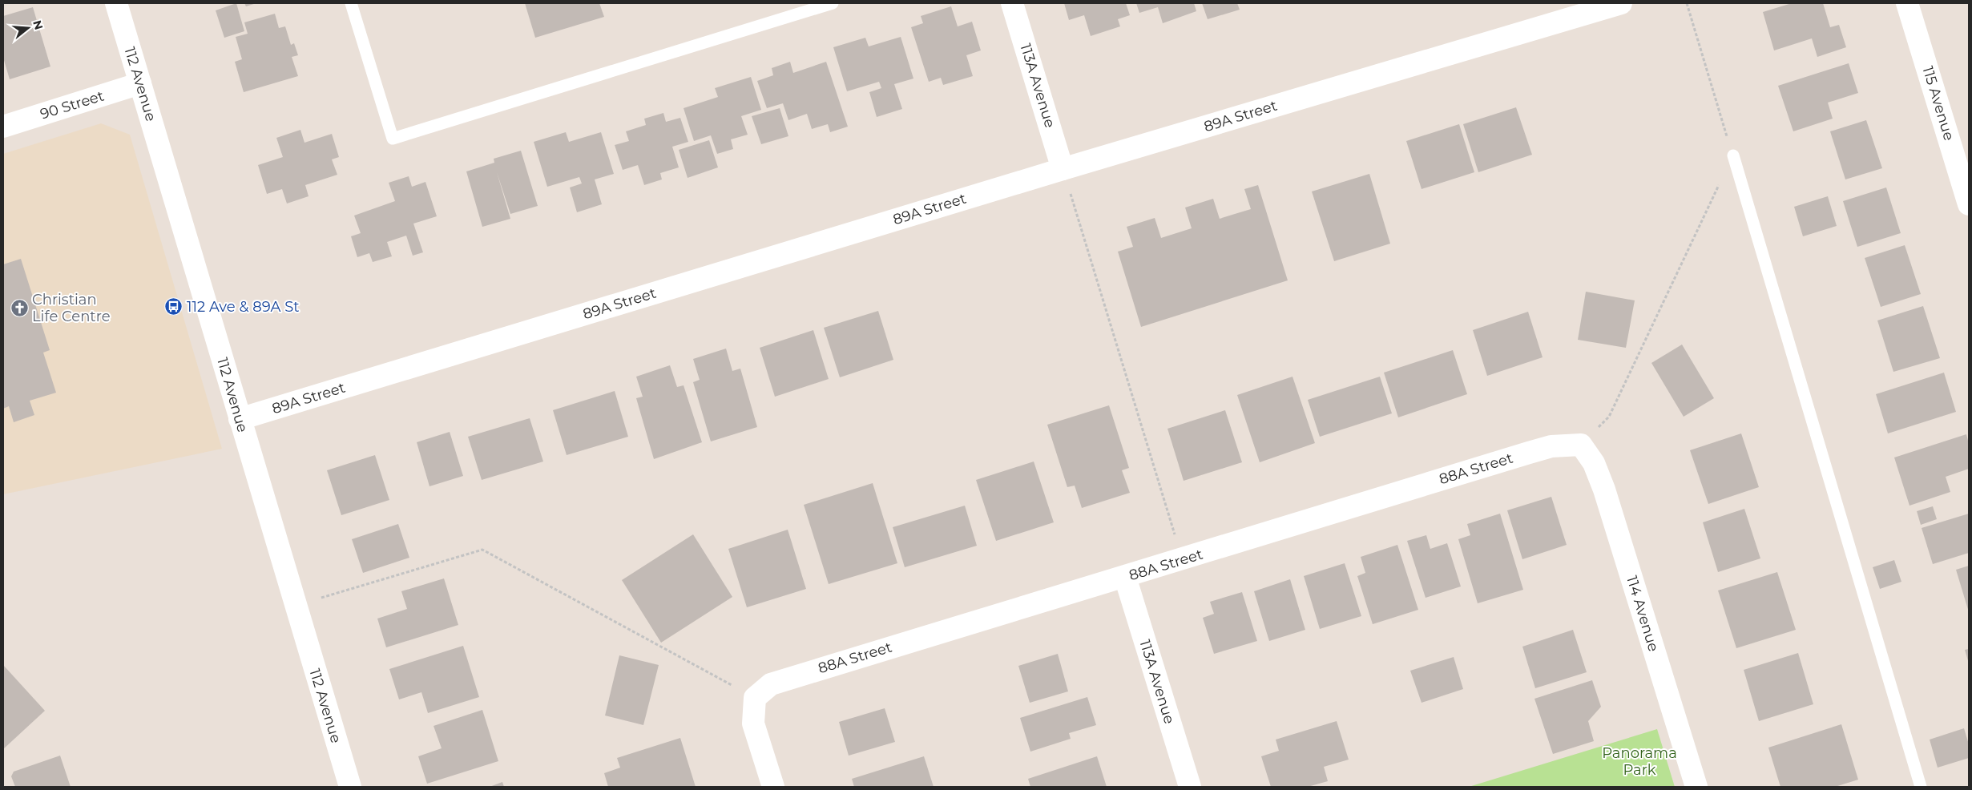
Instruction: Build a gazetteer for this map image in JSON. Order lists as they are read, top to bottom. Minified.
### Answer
{"streets":{"street":["112 Avenue","113A Avenue","115 Avenue","90 Street","89A Street","88A Street","114 Avenue"]},"crossings":[["112 Avenue","90 Street"],["112 Avenue","89A Street"],["113A Avenue","89A Street"],["113A Avenue","88A Street"],["88A Street","114 Avenue"]],"parks":["Panorama Park"],"places":{"bus stop":["112 Ave & 89A St"],"church":["Christian Life Centre"]},"north":"right"}
